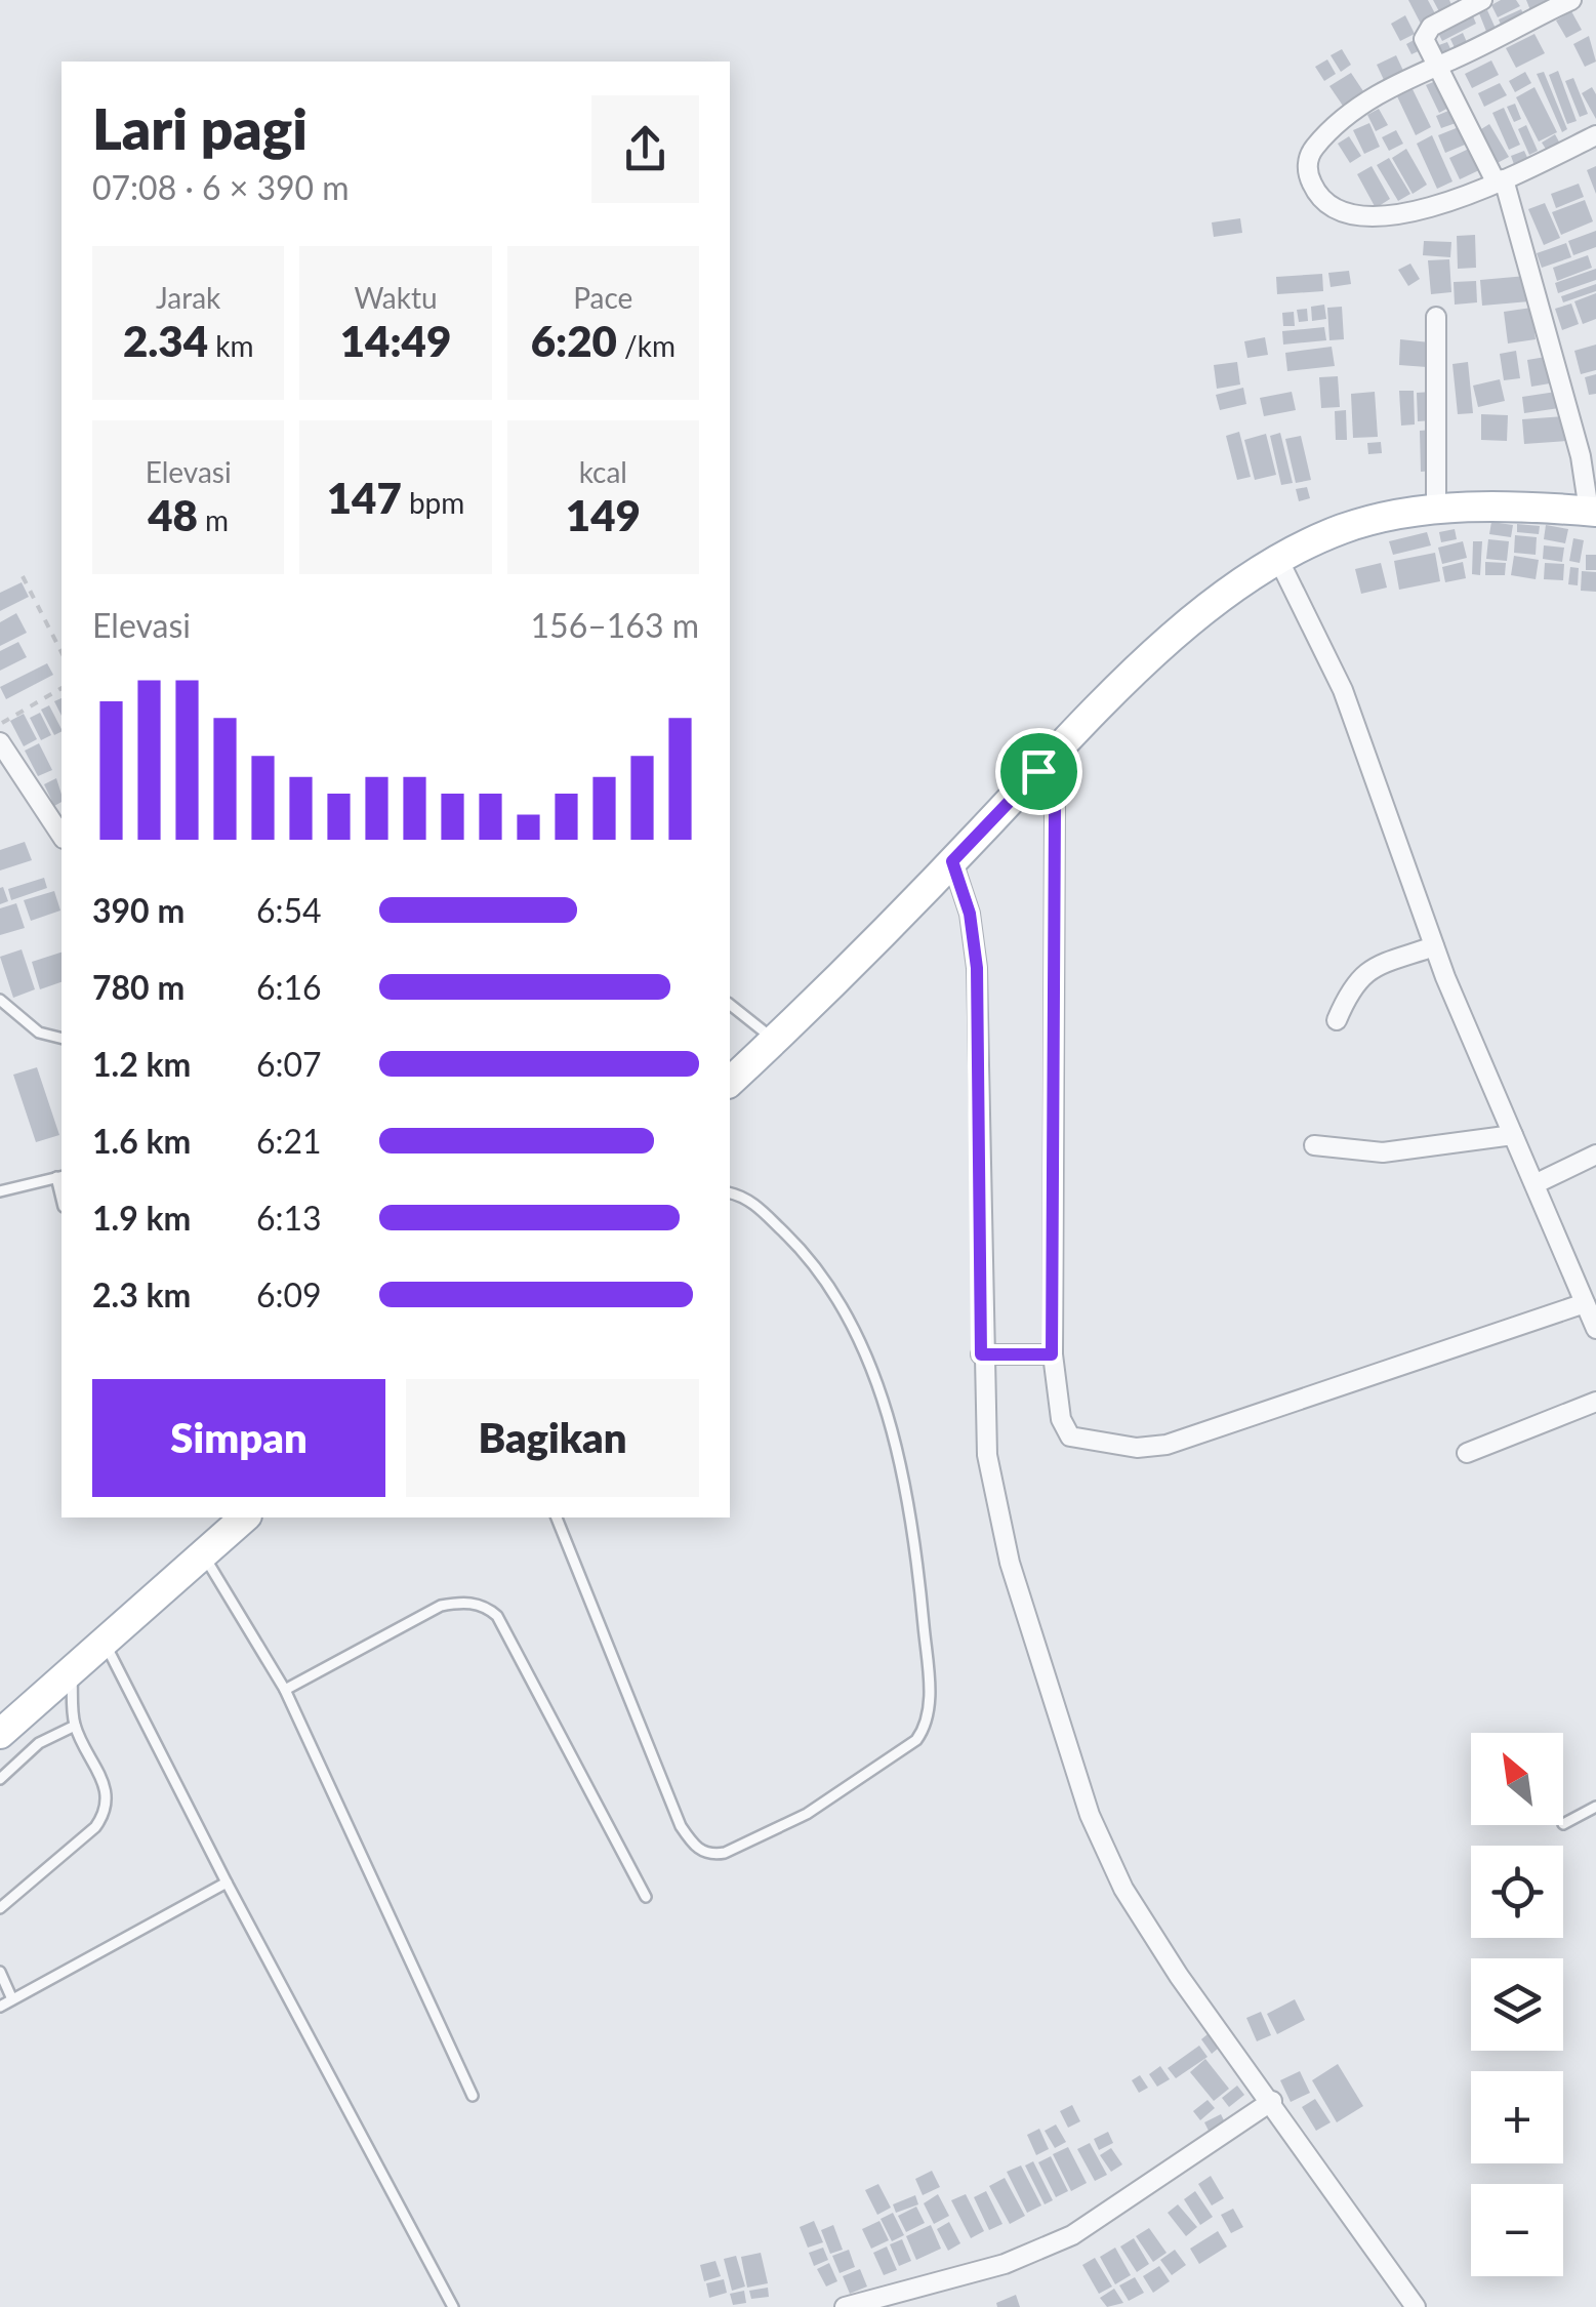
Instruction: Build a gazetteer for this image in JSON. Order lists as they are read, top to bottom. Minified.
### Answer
{"north":"top left","page":{"heading":["Lari pagi","07:08 · 6 × 390 m"],"stats":[["Jarak","2.34 km"],["Waktu","14:49"],["Pace","6:20 /km"],["Elevasi","48 m"],["147 bpm"],["kcal","149"]],"chart":["Elevasi","156–163 m"],"list":[{"name":"390 m","note":"6:54"},{"name":"780 m","note":"6:16"},{"name":"1.2 km","note":"6:07"},{"name":"1.6 km","note":"6:21"},{"name":"1.9 km","note":"6:13"},{"name":"2.3 km","note":"6:09"}],"buttons":["Simpan","Bagikan"],"map_buttons":["+","−"]}}
